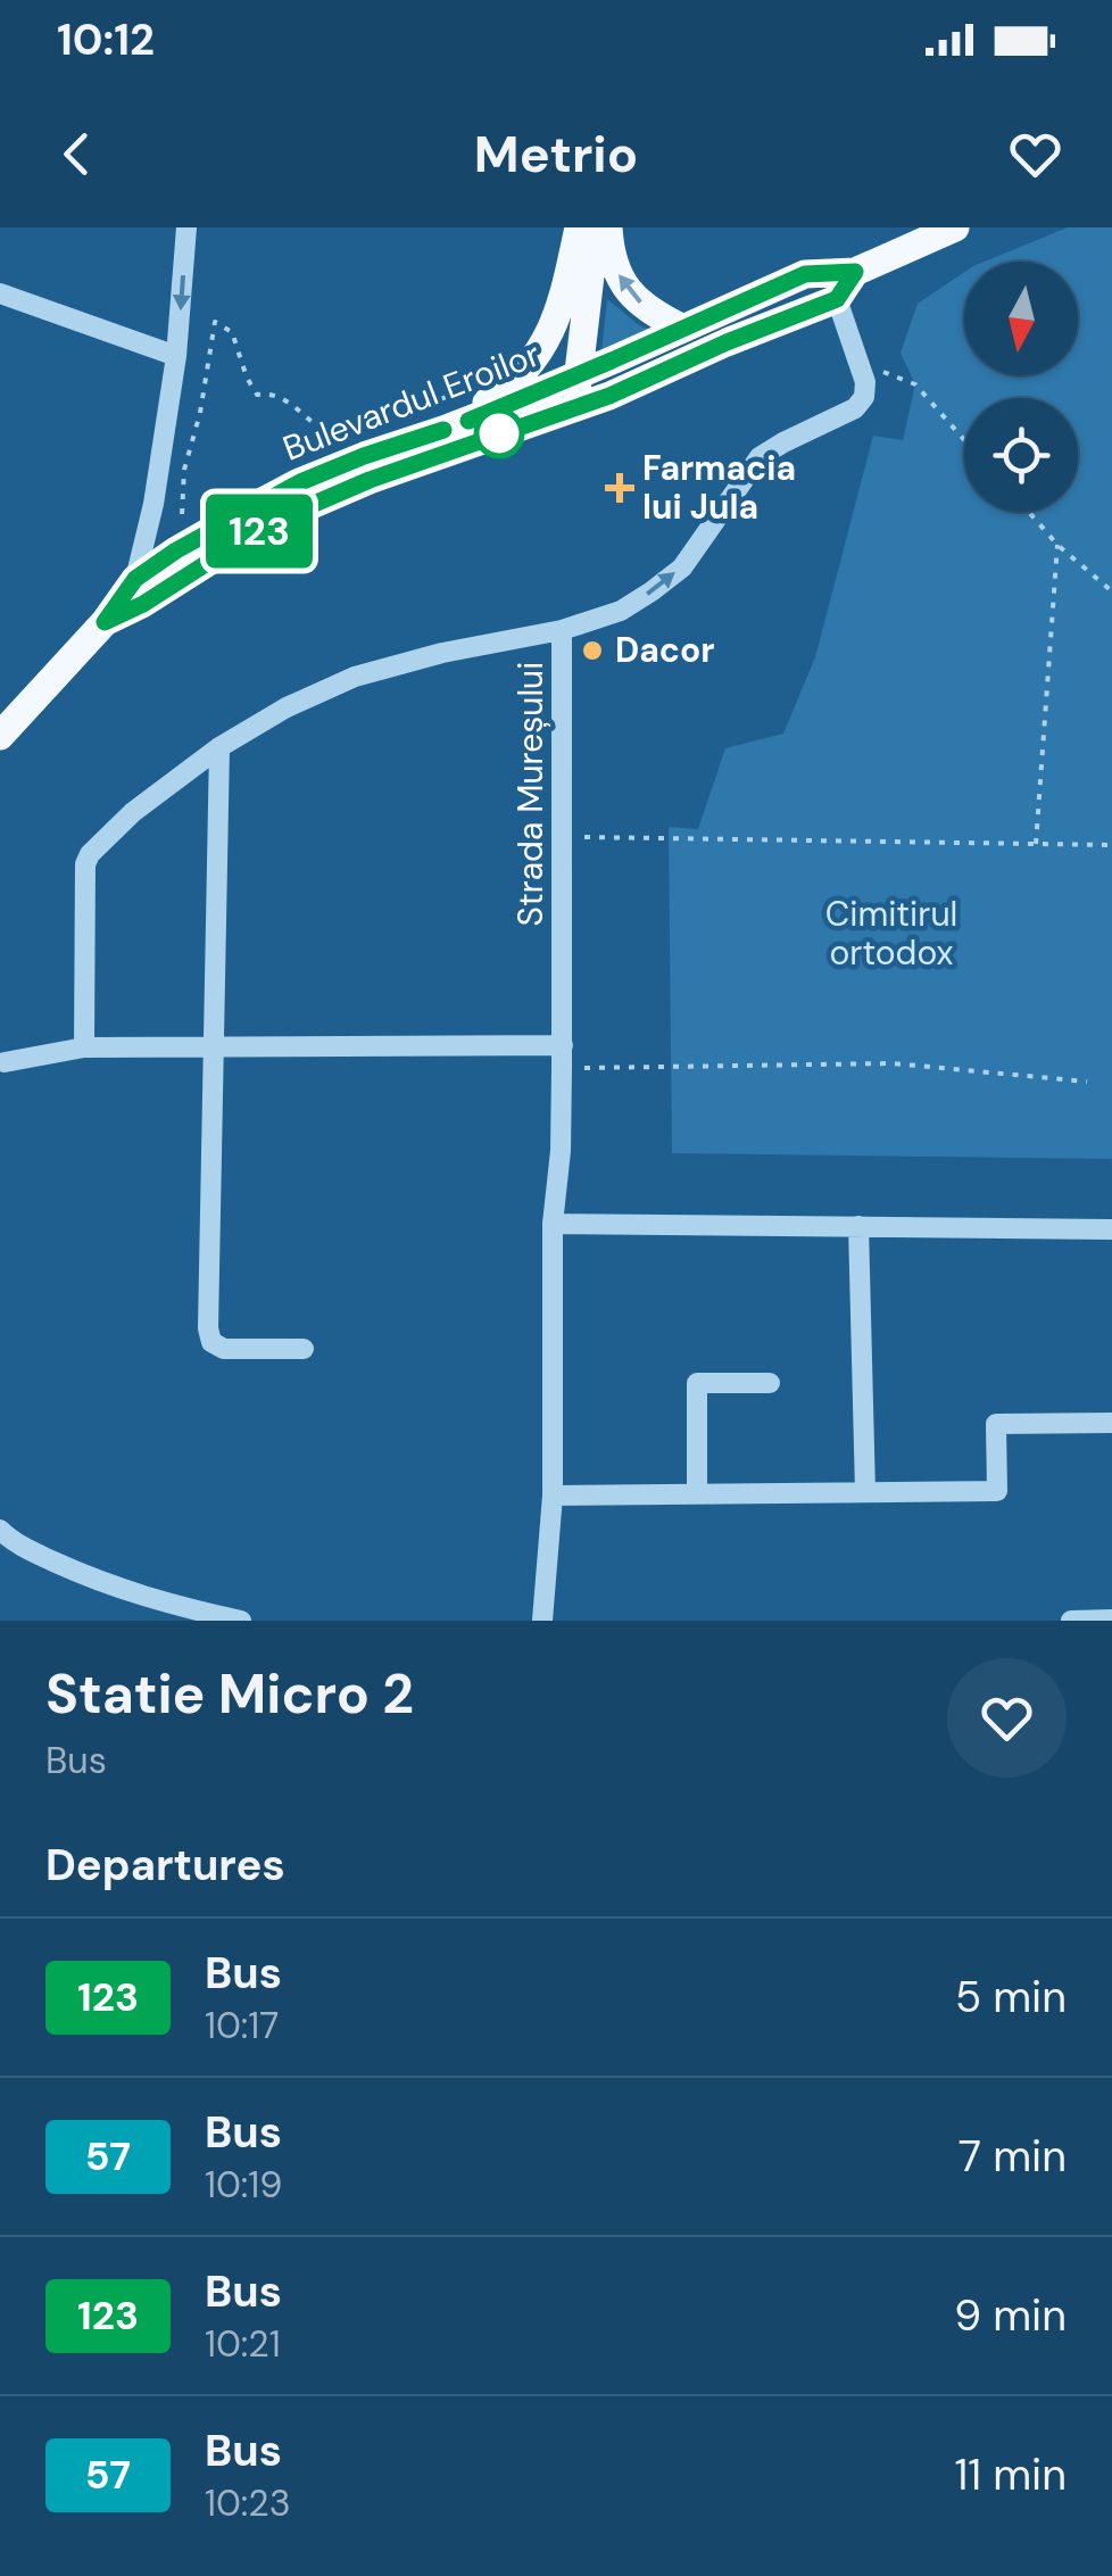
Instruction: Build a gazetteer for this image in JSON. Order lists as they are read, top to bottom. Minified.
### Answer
{"streets":{"main road":["Bulevardul Eroilor"],"street":["Strada Mureșului"]},"crossings":[["Bulevardul Eroilor","Strada Mureșului"]],"parks":["Cimitirul ortodox"],"places":{"health":["Farmacia lui Jula"],"other":["Dacor"]},"lines":["bus line 123"],"north":"bottom","page":{"status":"10:12","header":"Metrio","on_map":"123","heading":[["Statie Micro 2","Bus"],"Departures"],"list":[{"mark":"123","name":"Bus","note":"10:17","value":"5 min"},{"mark":"57","name":"Bus","note":"10:19","value":"7 min"},{"mark":"123","name":"Bus","note":"10:21","value":"9 min"},{"mark":"57","name":"Bus","note":"10:23","value":"11 min"}]}}
